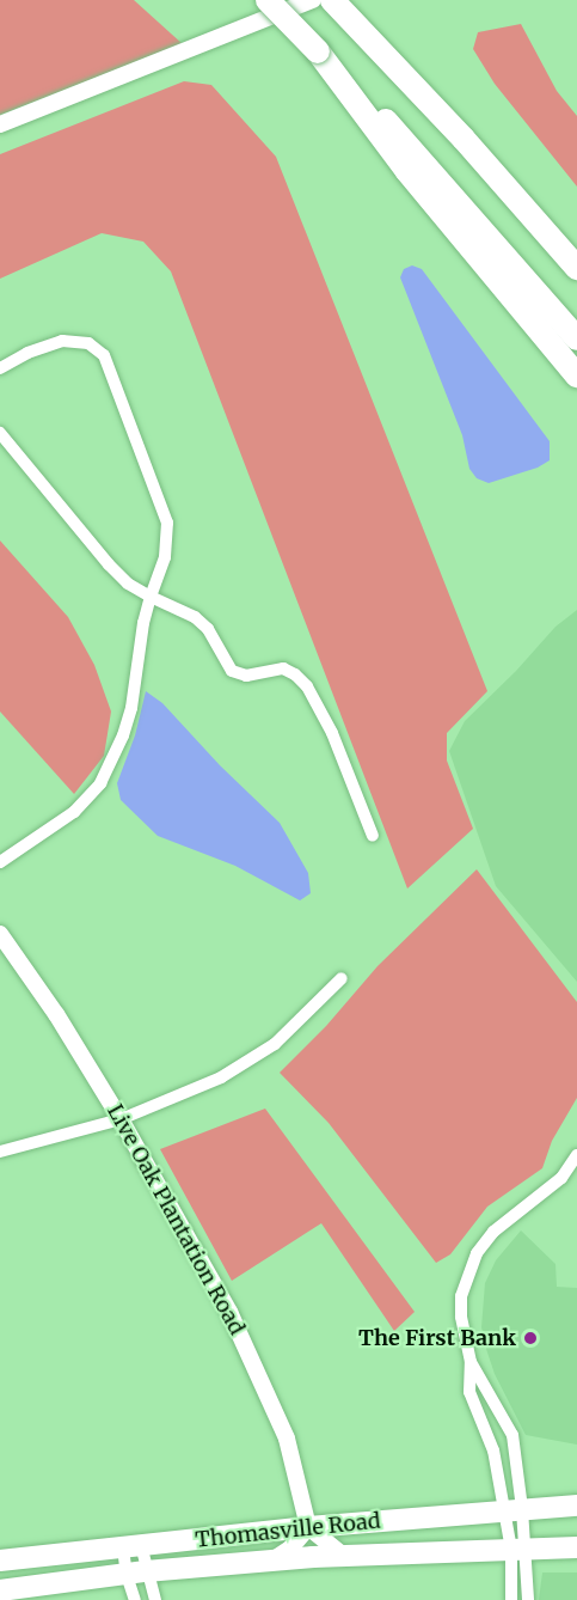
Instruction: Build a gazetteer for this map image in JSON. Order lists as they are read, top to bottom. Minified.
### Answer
{"streets":{"main road":["Thomasville Road"],"street":["Live Oak Plantation Road"]},"crossings":[["Live Oak Plantation Road","Thomasville Road"]],"places":["The First Bank"]}
